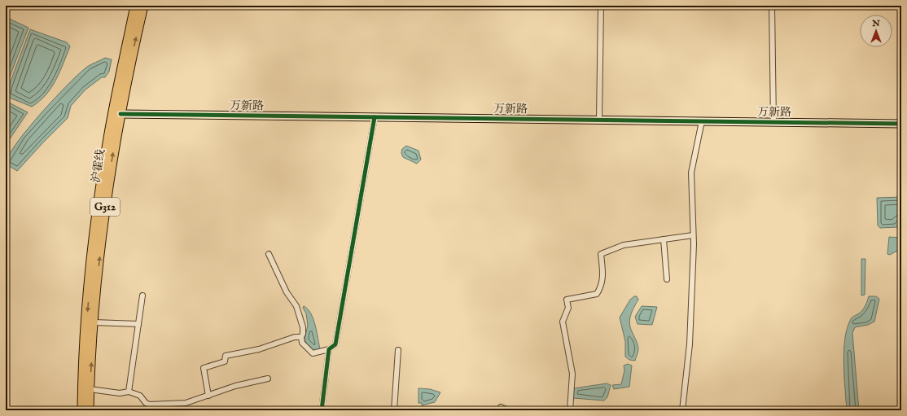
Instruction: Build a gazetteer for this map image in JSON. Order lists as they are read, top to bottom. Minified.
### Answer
{"streets":{"highway":["沪霍线","G312"],"street":["万新路"]},"crossings":[["万新路","沪霍线"]],"north":"top"}
